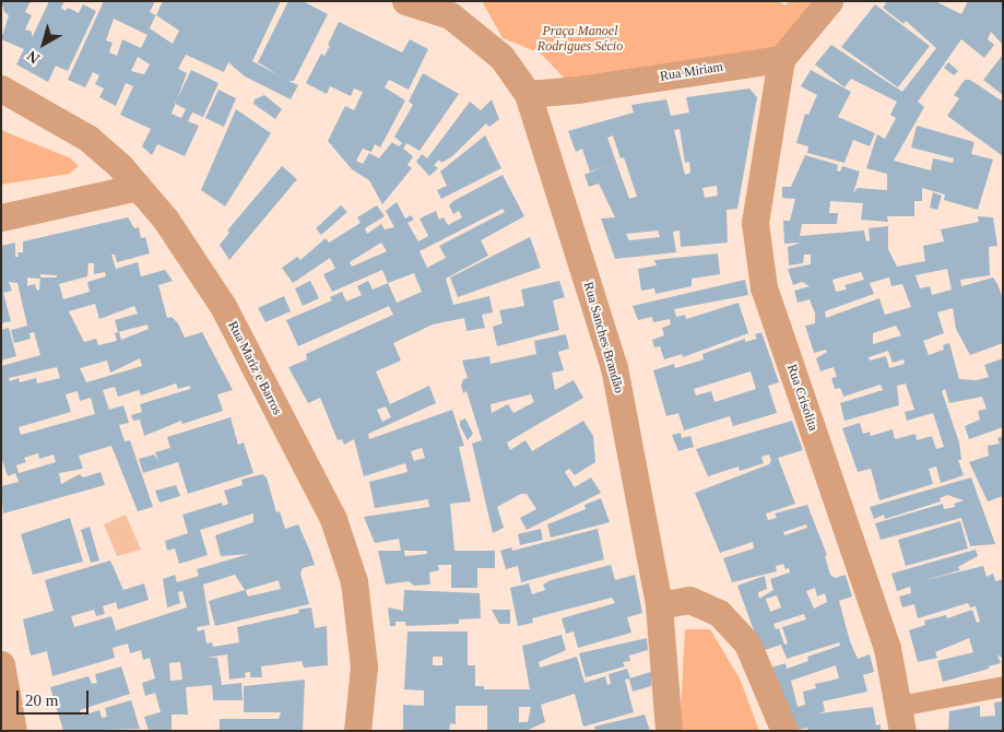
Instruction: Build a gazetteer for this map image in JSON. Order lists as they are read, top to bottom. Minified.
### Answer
{"streets":{"street":["Rua Miriam","Rua Sanches Brandão","Rua Mariz e Barros","Rua Crisolita"]},"crossings":[["Rua Miriam","Rua Sanches Brandão"],["Rua Miriam","Rua Crisolita"]],"parks":["Praça Manoel Rodrigues Sécio"],"scale_bar":"20 m","north":"bottom left"}
